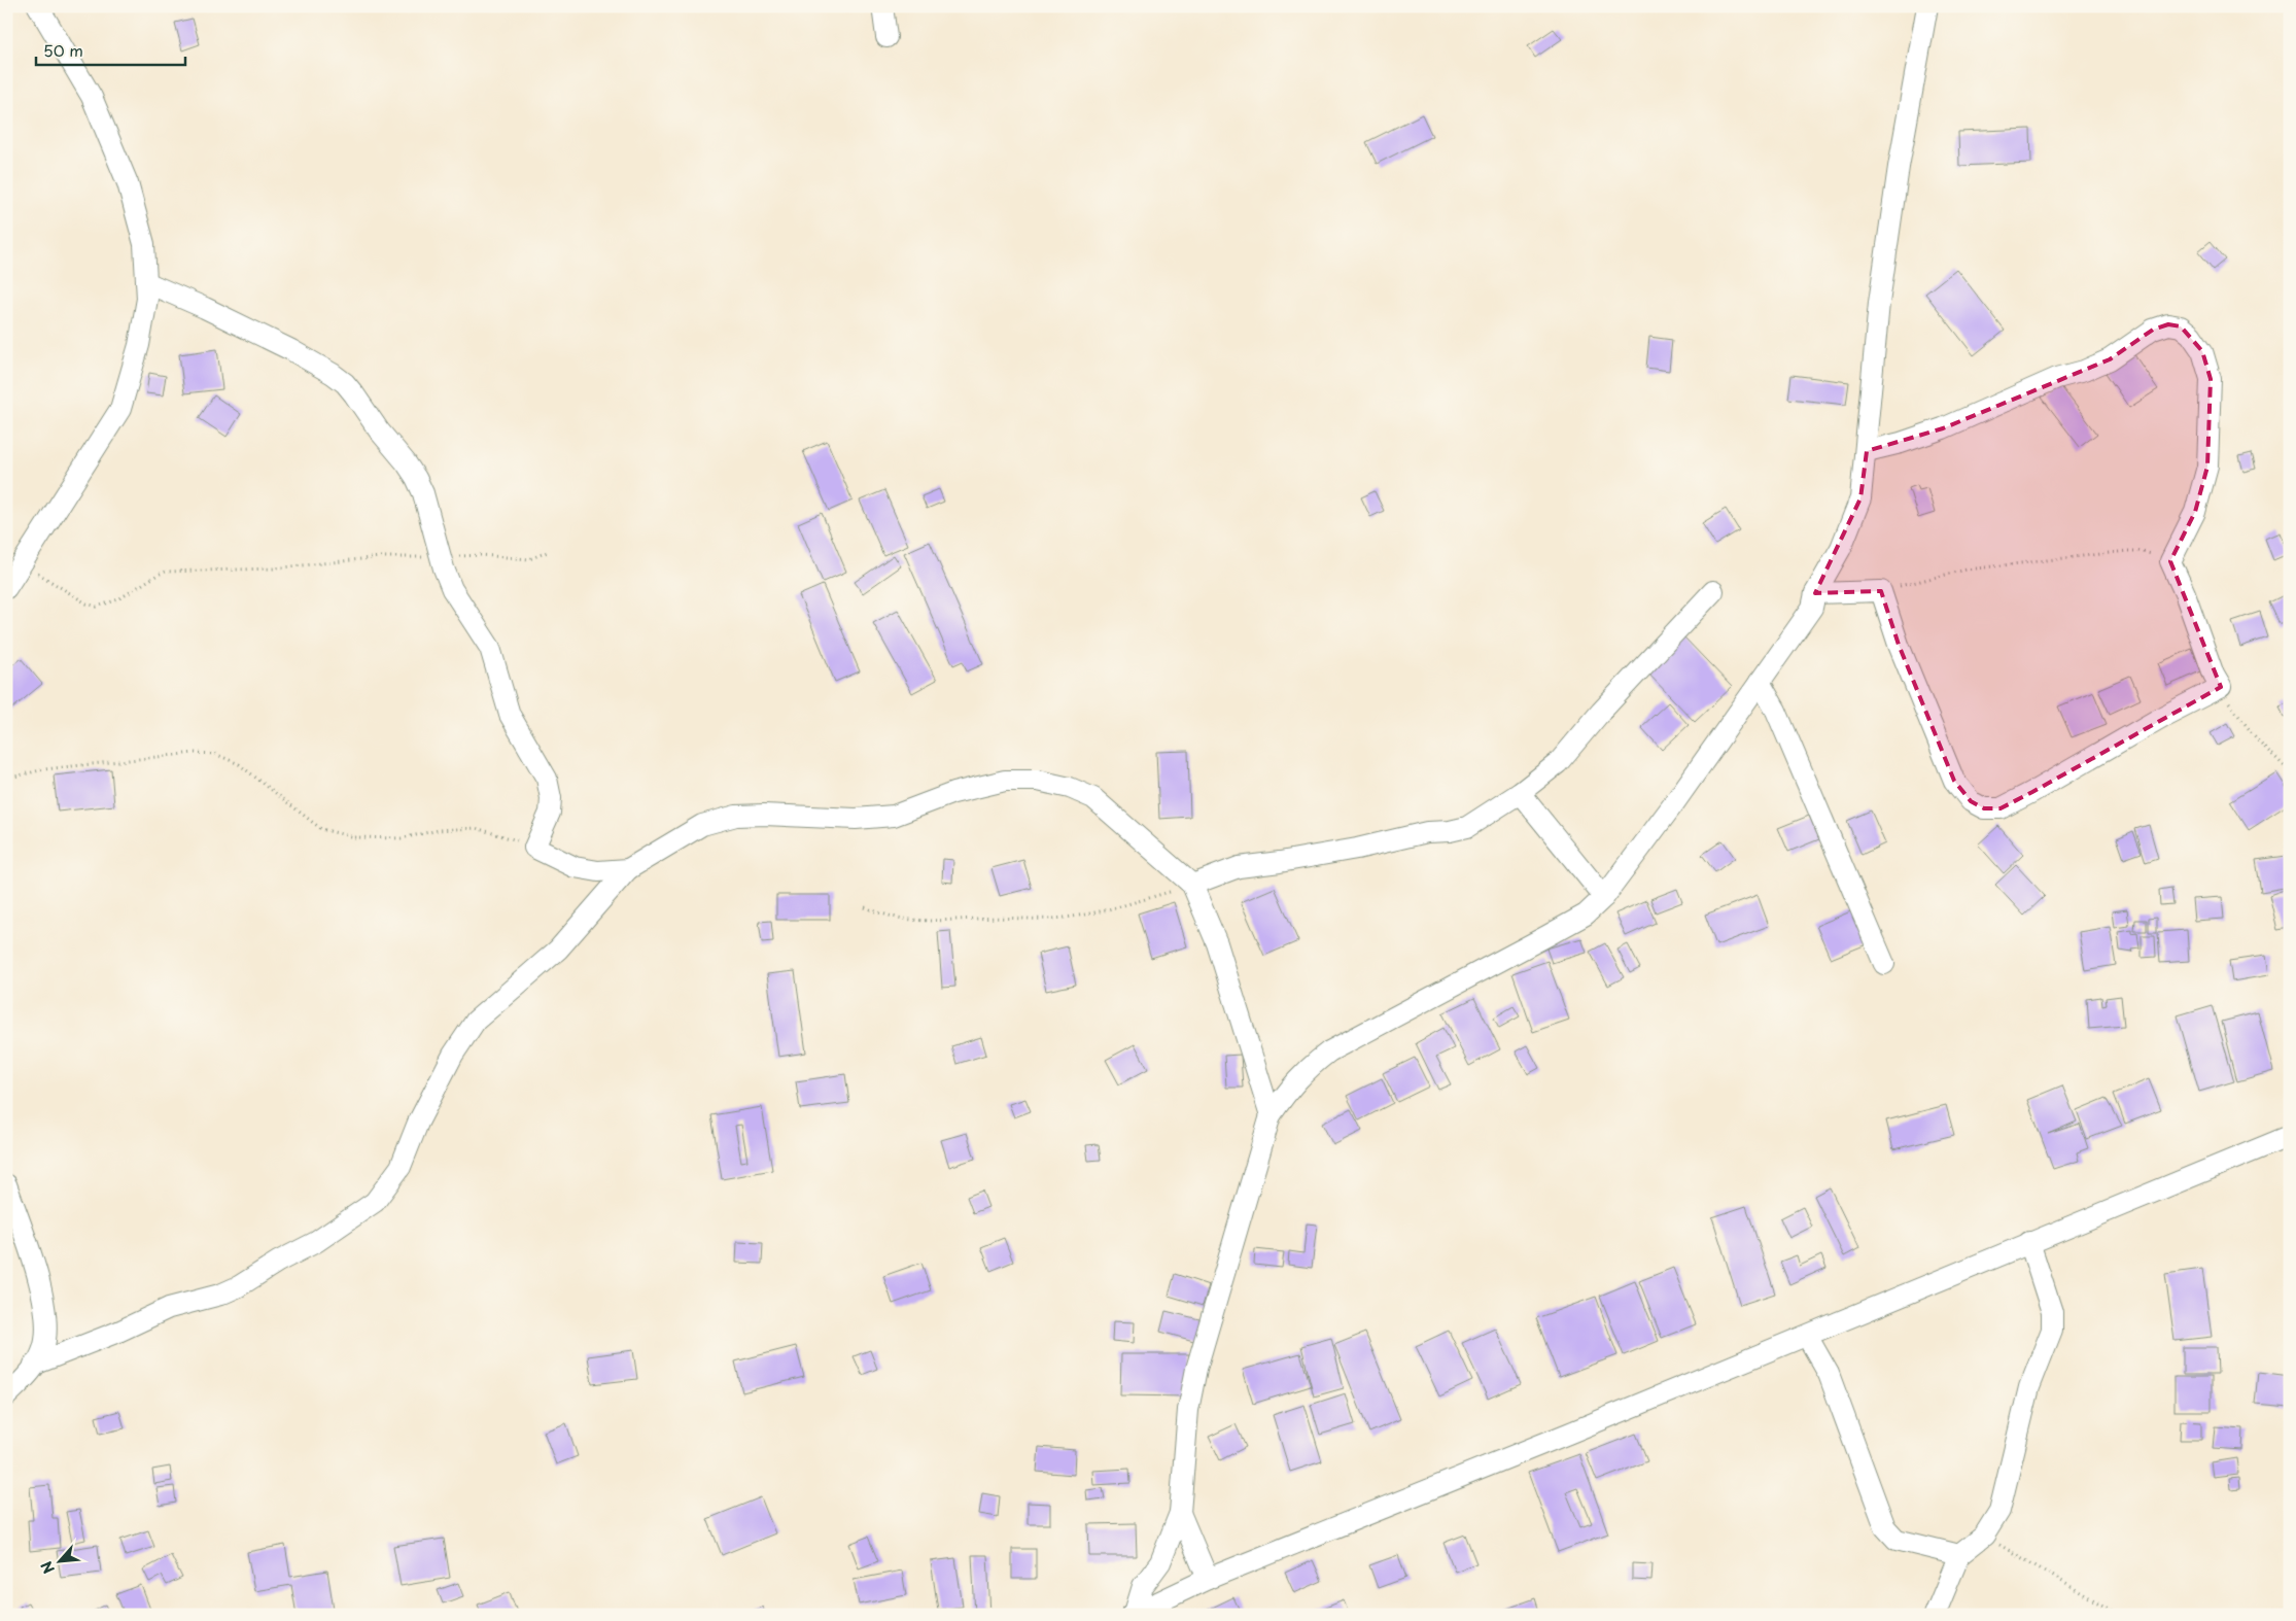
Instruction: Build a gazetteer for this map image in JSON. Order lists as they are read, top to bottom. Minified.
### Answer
{"scale_bar":"50 m","north":"bottom left"}
